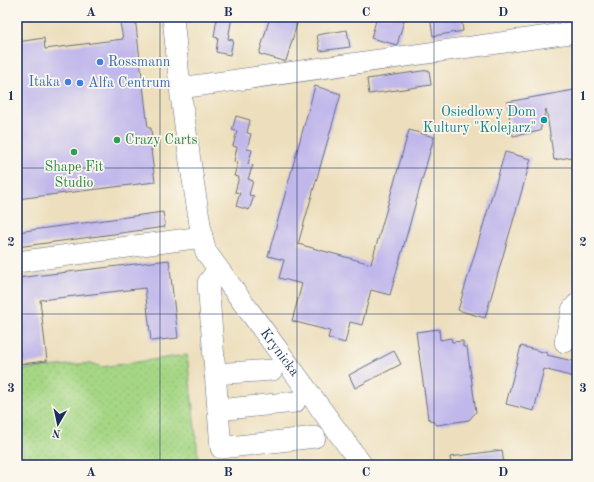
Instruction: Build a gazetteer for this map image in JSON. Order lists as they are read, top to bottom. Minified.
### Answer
{"streets":{"street":["Krynicka"]},"places":["Rossmann","Itaka","Alfa Centrum","Osiedlowy Dom Kultury \"Kolejarz\"","Crazy Carts","Shape Fit Studio"],"north":"bottom","grid":{"columns":["A","B","C","D"],"rows":["1","2","3"]}}
